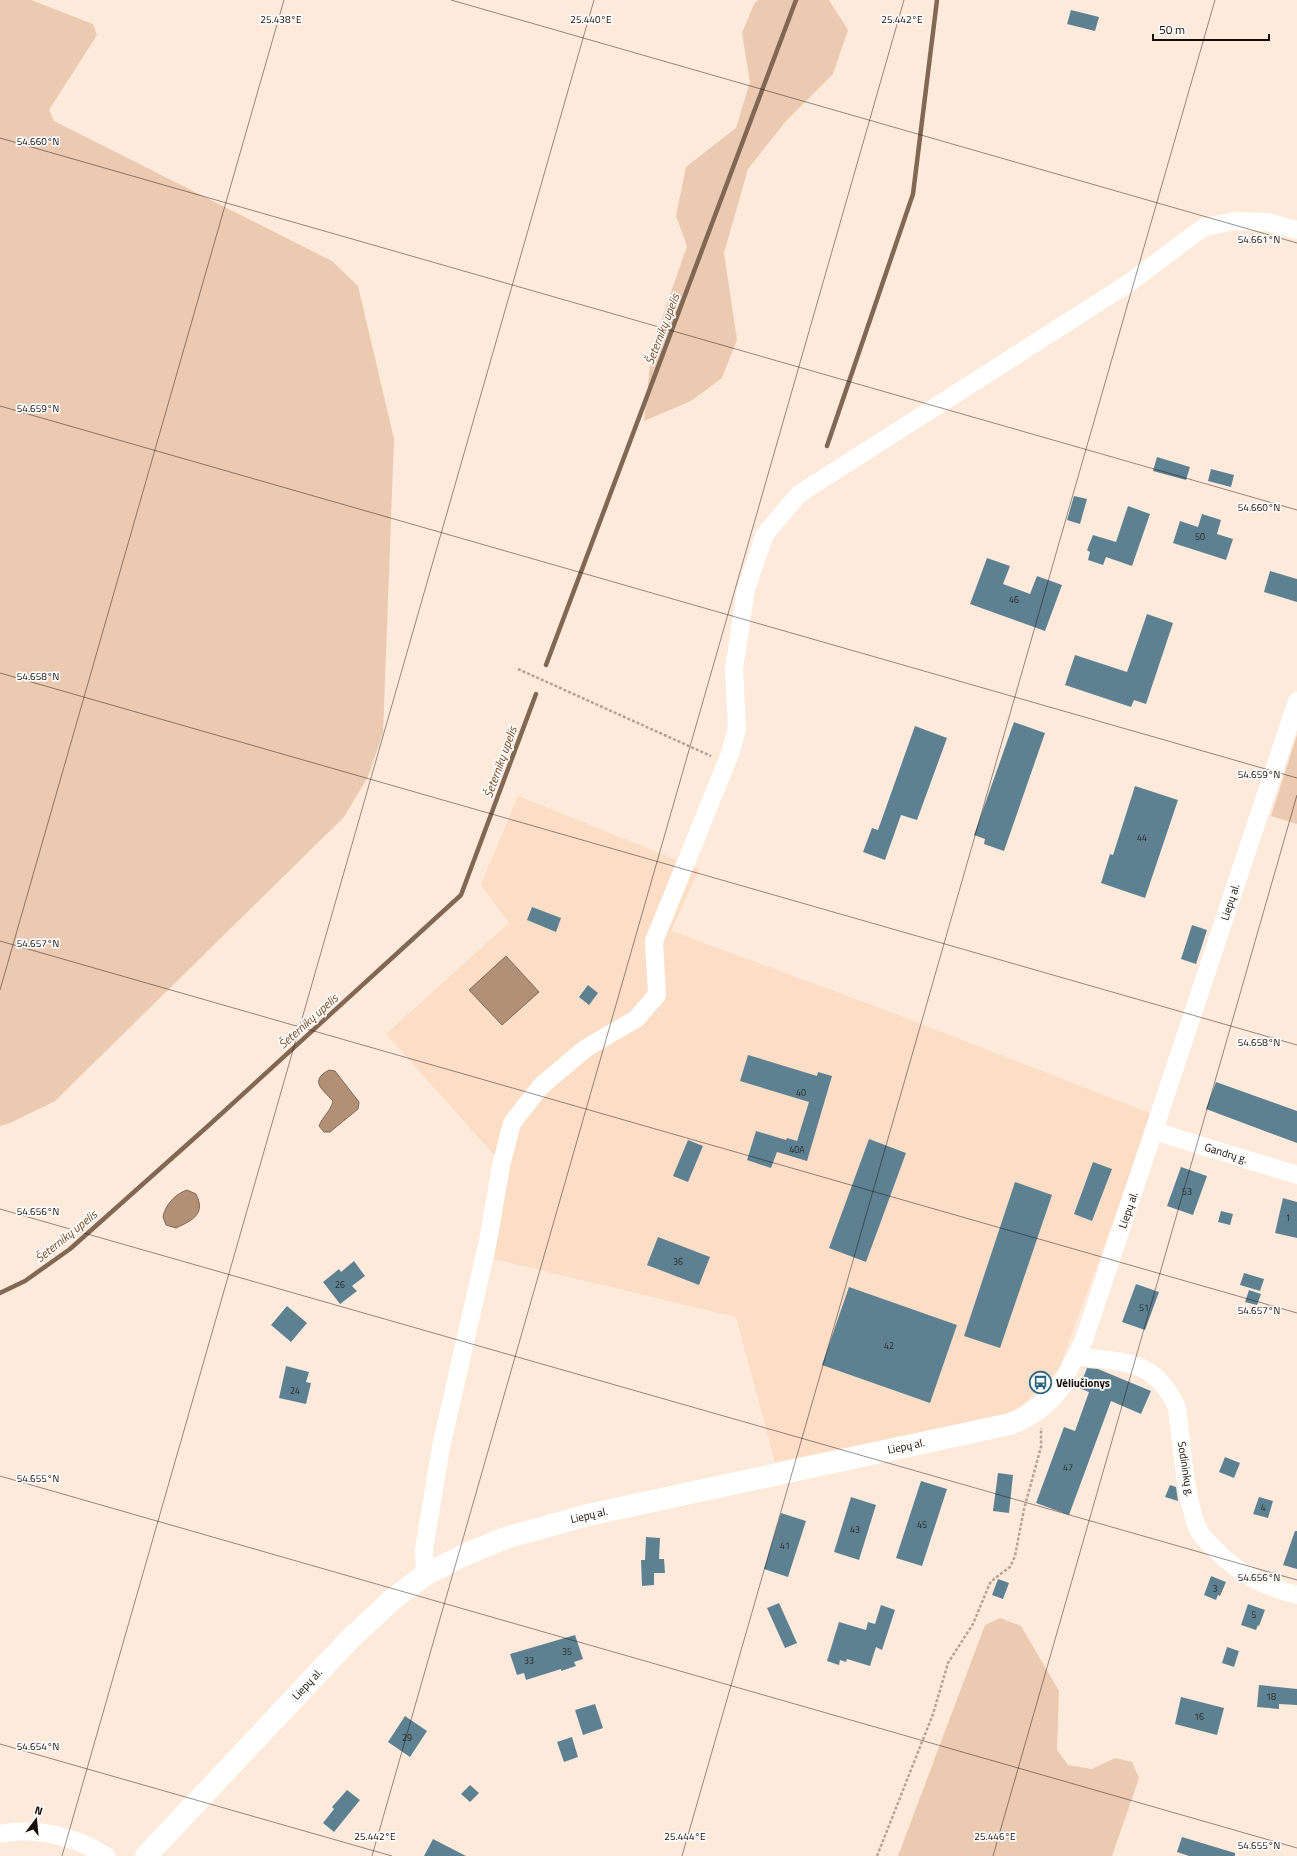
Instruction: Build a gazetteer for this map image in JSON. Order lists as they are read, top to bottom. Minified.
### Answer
{"streets":{"main road":["Liepų al."],"street":["Gandrų g.","Sodininkų g."]},"crossings":[["Liepų al.","Gandrų g."],["Liepų al.","Sodininkų g."]],"water":["Šeternikų upelis"],"places":{"bus stop":["Vėliučionys"]},"house_numbers":["50","46","44","40","40A","53","1","36","26","51","42","24","47","4","45","43","41","3","5","35","33","18","16","29"],"scale_bar":"50 m","north":"top","coordinates":["25.438°E","25.440°E","25.442°E","54.660°N","54.661°N","54.659°N","54.658°N","54.657°N","54.656°N","54.655°N","54.654°N","25.444°E","25.446°E"]}
